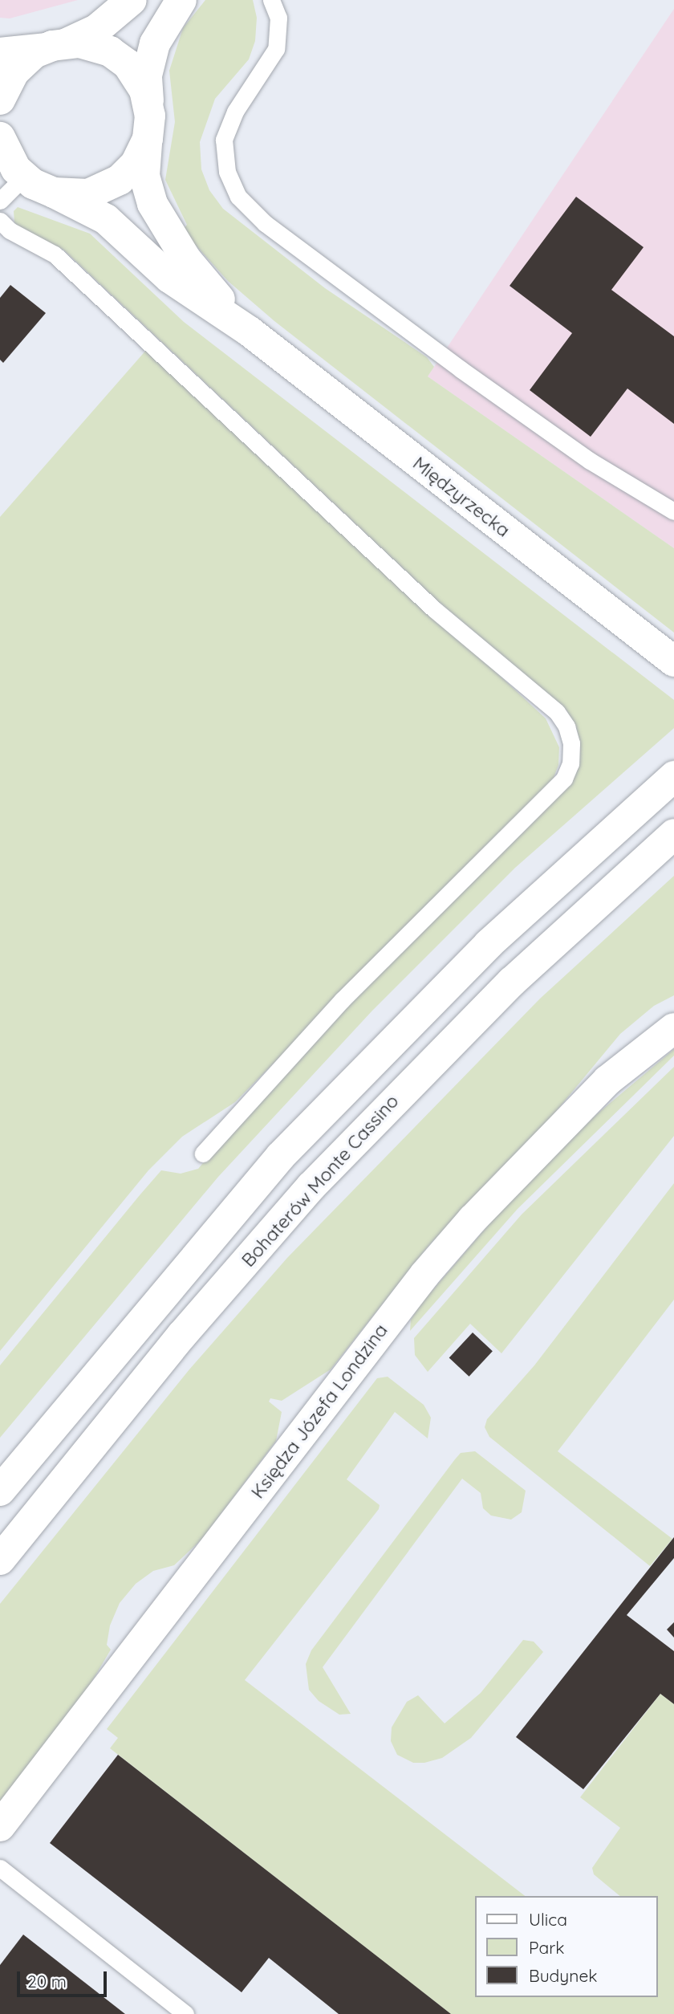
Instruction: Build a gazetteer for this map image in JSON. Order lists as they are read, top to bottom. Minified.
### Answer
{"streets":{"main road":["Międzyrzecka","Bohaterów Monte Cassino","Księdza Józefa Londzina"]},"legend":["Ulica","Park","Budynek"],"scale_bar":"20 m"}
